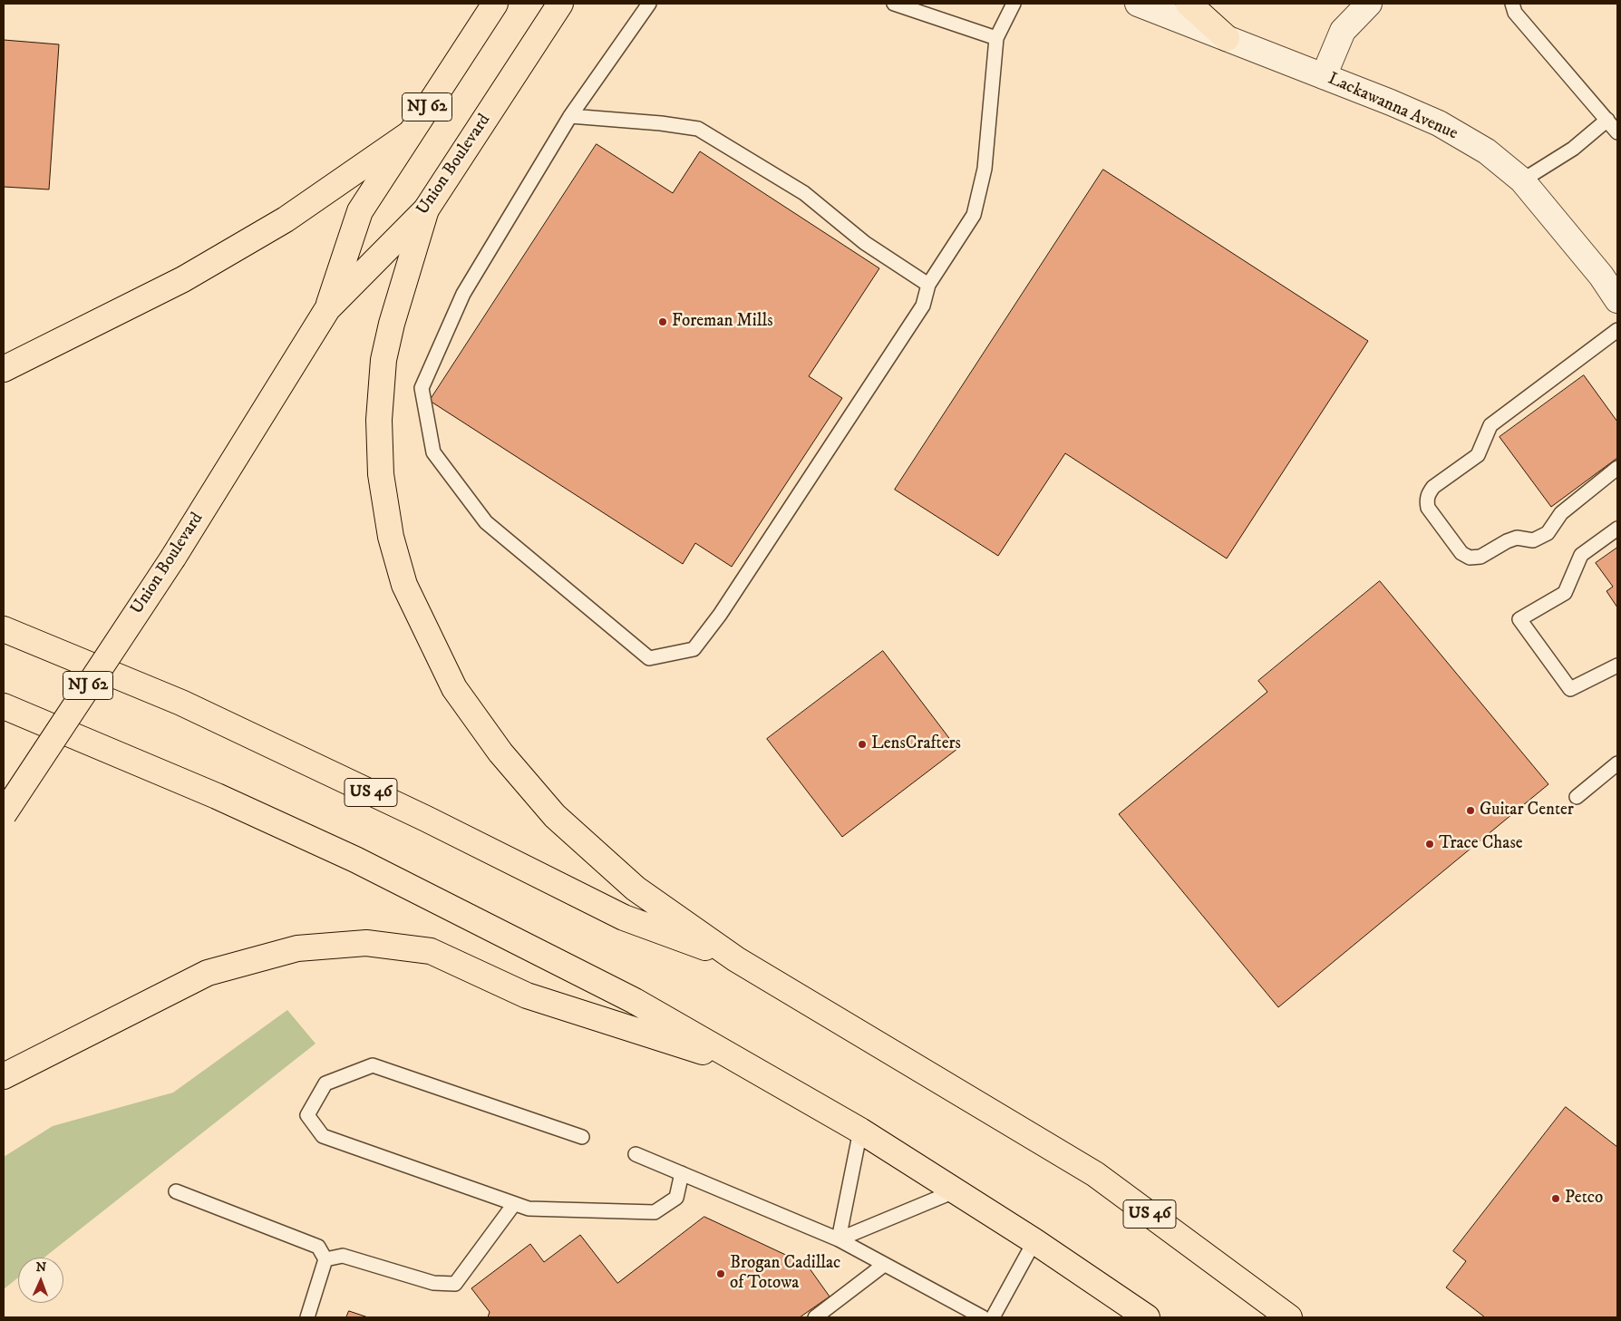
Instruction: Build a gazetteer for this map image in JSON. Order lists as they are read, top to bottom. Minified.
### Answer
{"streets":{"main road":["NJ 62","Union Boulevard","US 46"],"street":["Lackawanna Avenue"]},"places":["Foreman Mills","LensCrafters","Guitar Center","Trace Chase","Petco","Brogan Cadillac of Totowa"],"north":"top"}
